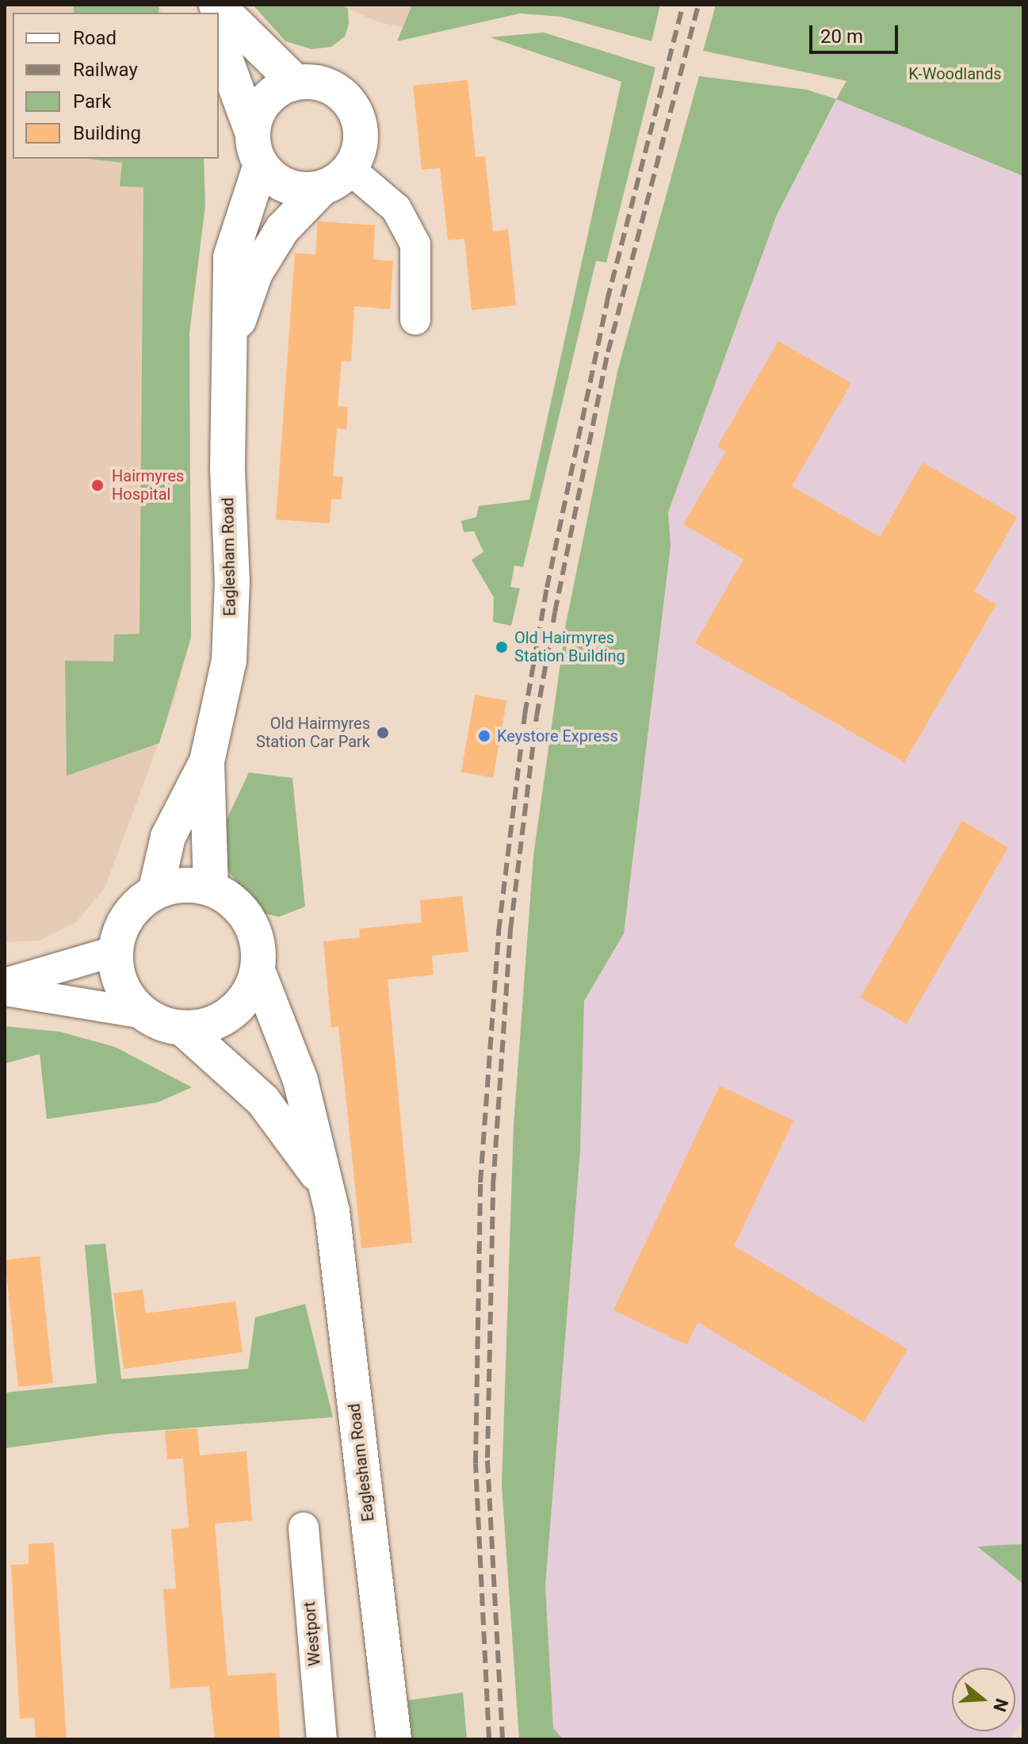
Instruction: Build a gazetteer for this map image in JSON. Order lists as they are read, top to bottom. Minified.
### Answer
{"streets":{"main road":["Eaglesham Road"],"street":["Westport"]},"parks":["K-Woodlands"],"places":["Hairmyres Hospital","Old Hairmyres Station Building","Old Hairmyres Station Car Park","Keystore Express"],"legend":["Road","Railway","Park","Building"],"scale_bar":"20 m","north":"right"}
